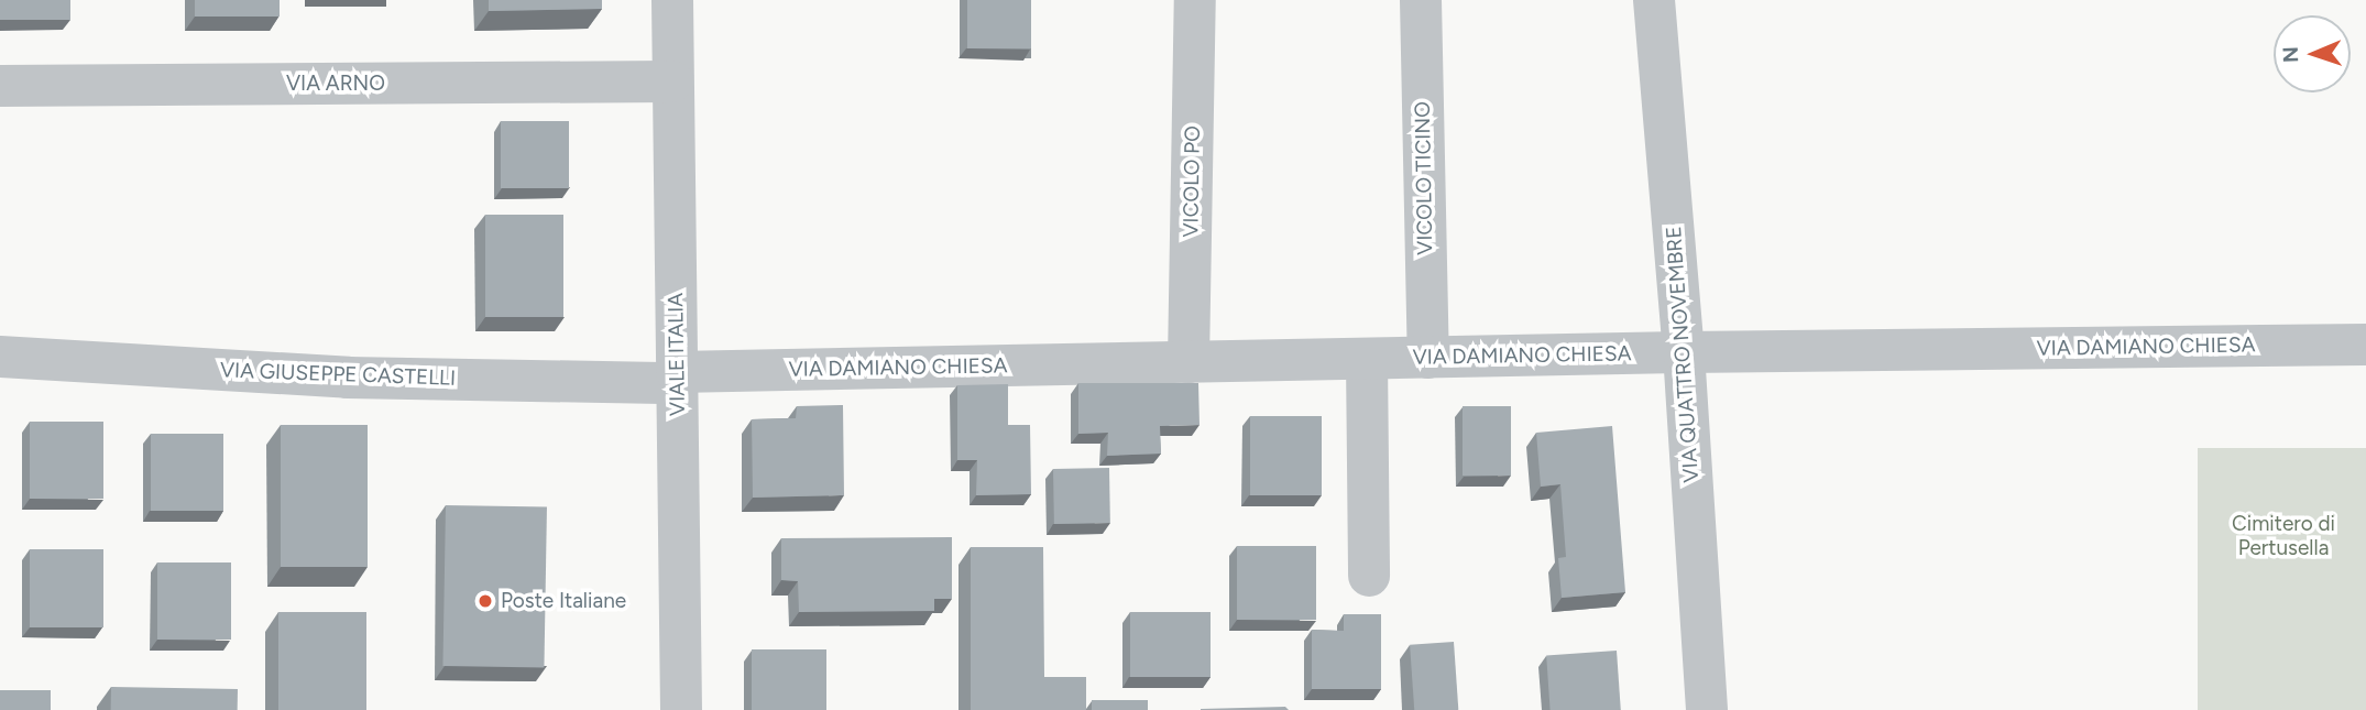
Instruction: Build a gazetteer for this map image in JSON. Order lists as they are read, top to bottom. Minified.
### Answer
{"streets":{"street":["VIA ARNO","VICOLO TICINO","VICOLO PO","VIA DAMIANO CHIESA","VIALE ITALIA","VIA QUATTRO NOVEMBRE","VIA GIUSEPPE CASTELLI"]},"crossings":[["VIA ARNO","VIALE ITALIA"],["VICOLO TICINO","VIA DAMIANO CHIESA"],["VICOLO PO","VIA DAMIANO CHIESA"],["VIA DAMIANO CHIESA","VIALE ITALIA"],["VIA DAMIANO CHIESA","VIA QUATTRO NOVEMBRE"],["VIA DAMIANO CHIESA","VIA GIUSEPPE CASTELLI"],["VIALE ITALIA","VIA GIUSEPPE CASTELLI"]],"parks":["Cimitero di Pertusella"],"places":["Poste Italiane"],"north":"left"}
